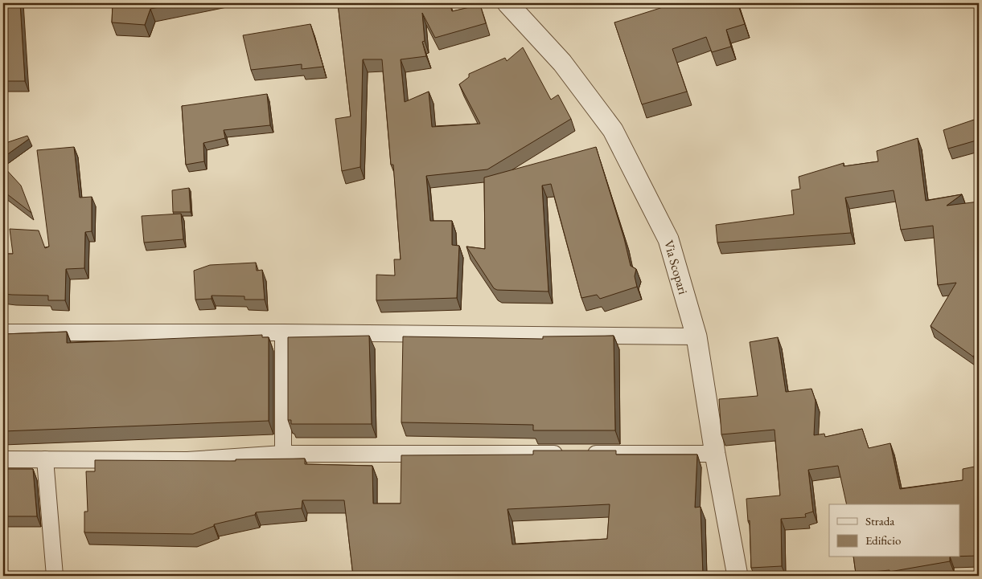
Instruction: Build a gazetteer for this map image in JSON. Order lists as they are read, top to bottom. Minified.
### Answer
{"streets":{"street":["Via Scopari"]},"legend":["Strada","Edificio"]}
